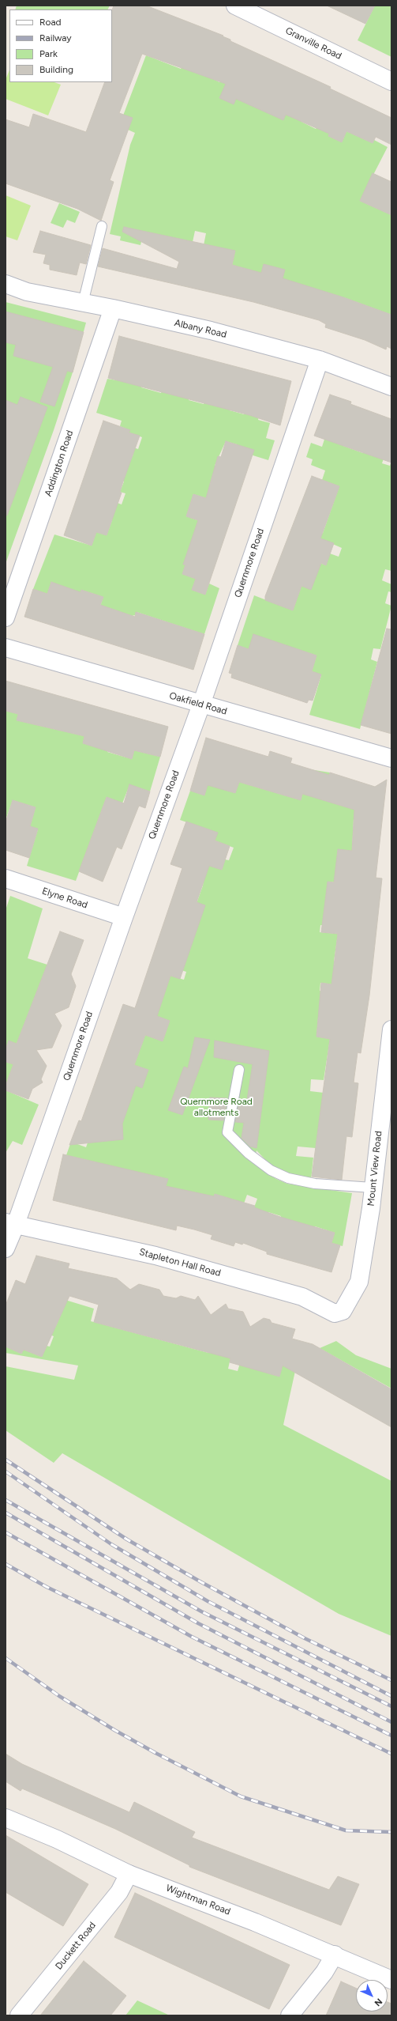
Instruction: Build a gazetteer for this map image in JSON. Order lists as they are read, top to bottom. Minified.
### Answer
{"streets":{"street":["Granville Road","Albany Road","Addington Road","Quernmore Road","Oakfield Road","Elyne Road","Mount View Road","Stapleton Hall Road","Wightman Road","Duckett Road"]},"crossings":[["Albany Road","Addington Road"],["Albany Road","Quernmore Road"],["Quernmore Road","Oakfield Road"],["Quernmore Road","Elyne Road"],["Quernmore Road","Stapleton Hall Road"],["Mount View Road","Stapleton Hall Road"],["Wightman Road","Duckett Road"]],"parks":["Quernmore Road allotments"],"legend":["Road","Railway","Park","Building"],"north":"bottom right"}
